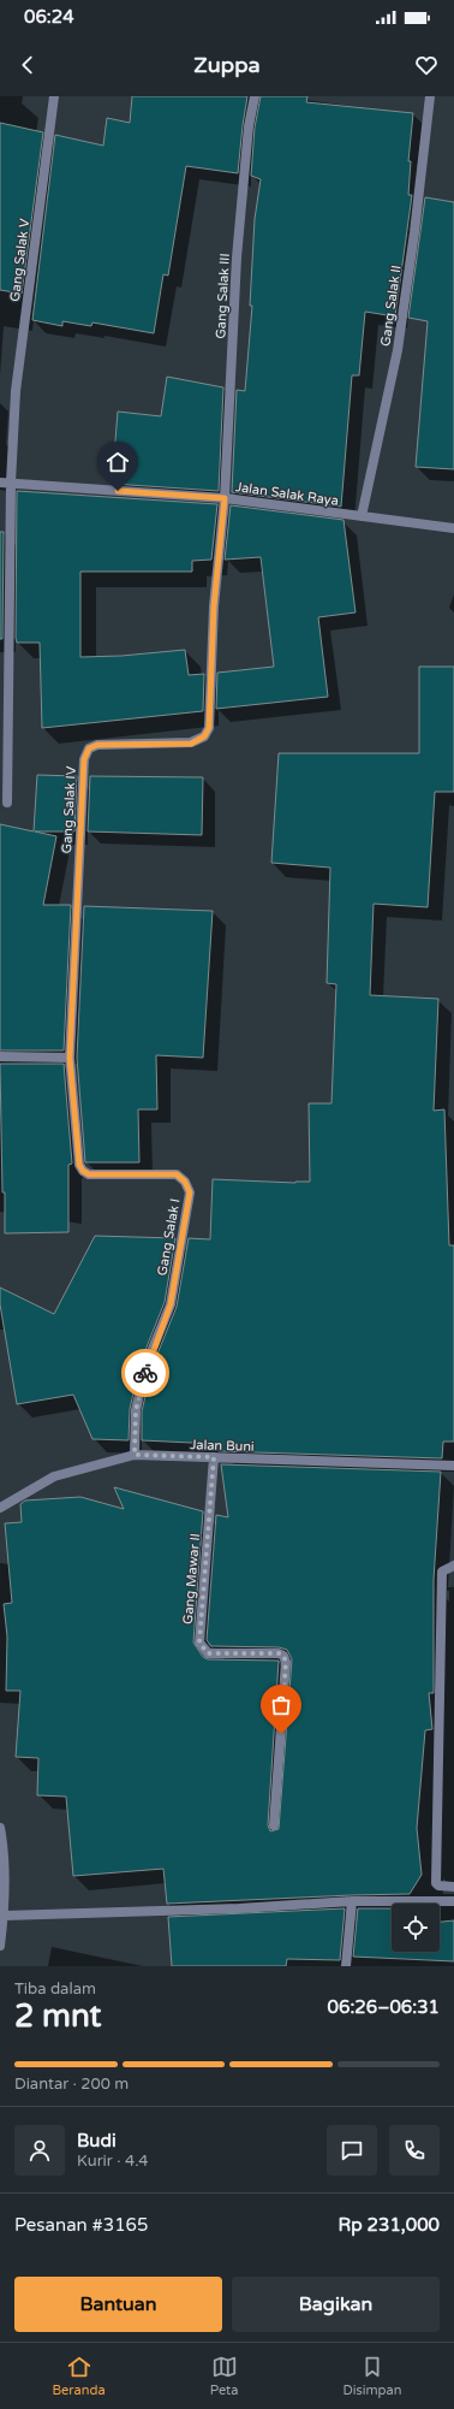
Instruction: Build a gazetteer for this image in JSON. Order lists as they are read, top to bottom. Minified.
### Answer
{"streets":{"street":["Gang Salak V","Gang Salak III","Gang Salak II","Jalan Salak Raya","Gang Salak IV","Gang Salak I","Jalan Buni","Gang Mawar II"]},"crossings":[["Gang Salak V","Jalan Salak Raya"],["Gang Salak III","Jalan Salak Raya"],["Gang Salak III","Gang Salak IV"],["Gang Salak II","Jalan Salak Raya"],["Jalan Salak Raya","Gang Salak IV"],["Gang Salak IV","Gang Salak I"],["Gang Salak I","Jalan Buni"],["Jalan Buni","Gang Mawar II"]],"page":{"status":"06:24","header":"Zuppa","heading":["2 mnt","Tiba dalam","06:26–06:31"],"panel":["Budi","Kurir · 4.4","Pesanan #3165","Rp 231,000"],"bar":"Diantar · 200 m","buttons":["Bantuan","Bagikan"],"tabs":["Beranda","Peta","Disimpan"]}}
